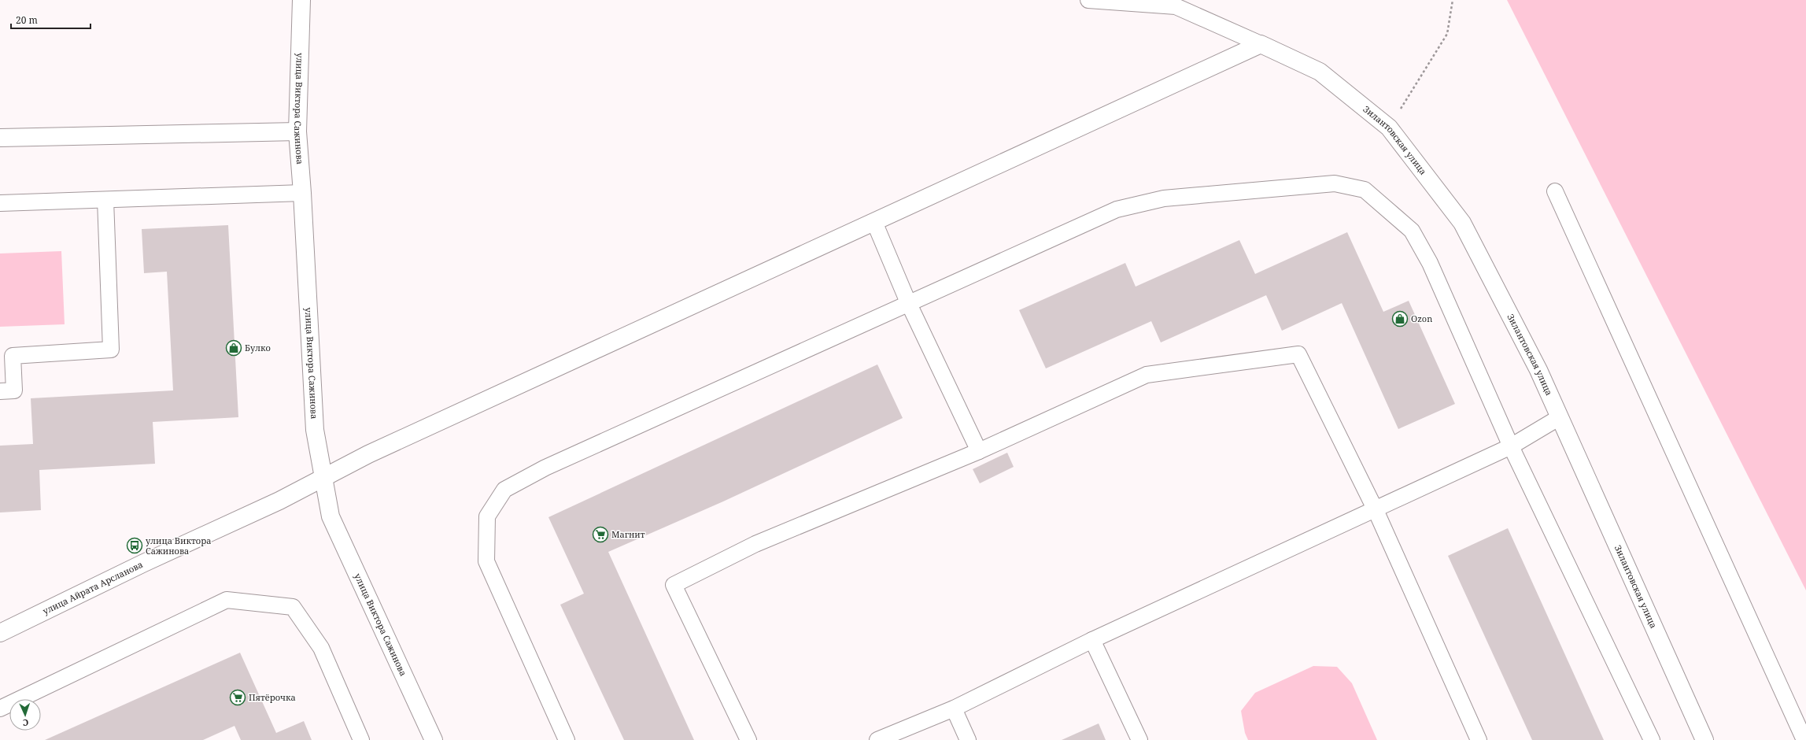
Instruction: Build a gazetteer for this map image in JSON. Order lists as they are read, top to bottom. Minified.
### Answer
{"streets":{"street":["улица Виктора Сажинова","Зилантовская улица","улица Айрата Арсланова"]},"crossings":[["улица Виктора Сажинова","улица Айрата Арсланова"],["Зилантовская улица","улица Айрата Арсланова"]],"places":{"shop":["Ozon","Булко"],"supermarket":["Магнит","Пятёрочка"],"bus stop":["улица Виктора Сажинова"]},"scale_bar":"20 m","north":"bottom"}
